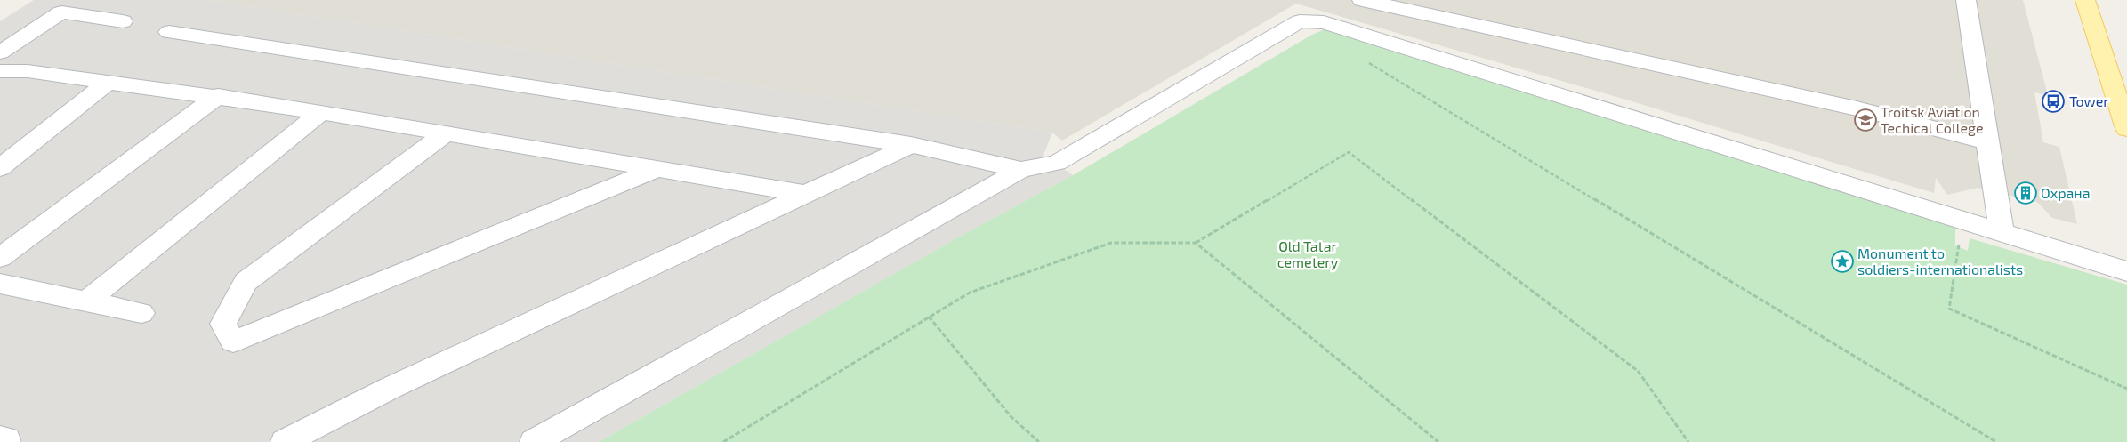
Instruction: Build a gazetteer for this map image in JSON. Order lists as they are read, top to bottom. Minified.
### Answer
{"parks":["Old Tatar cemetery"],"places":{"bus stop":["Tower"],"school or university":["Troitsk Aviation Techical College"],"building":["Охрана"],"place":["Monument to soldiers-internationalists"]}}
